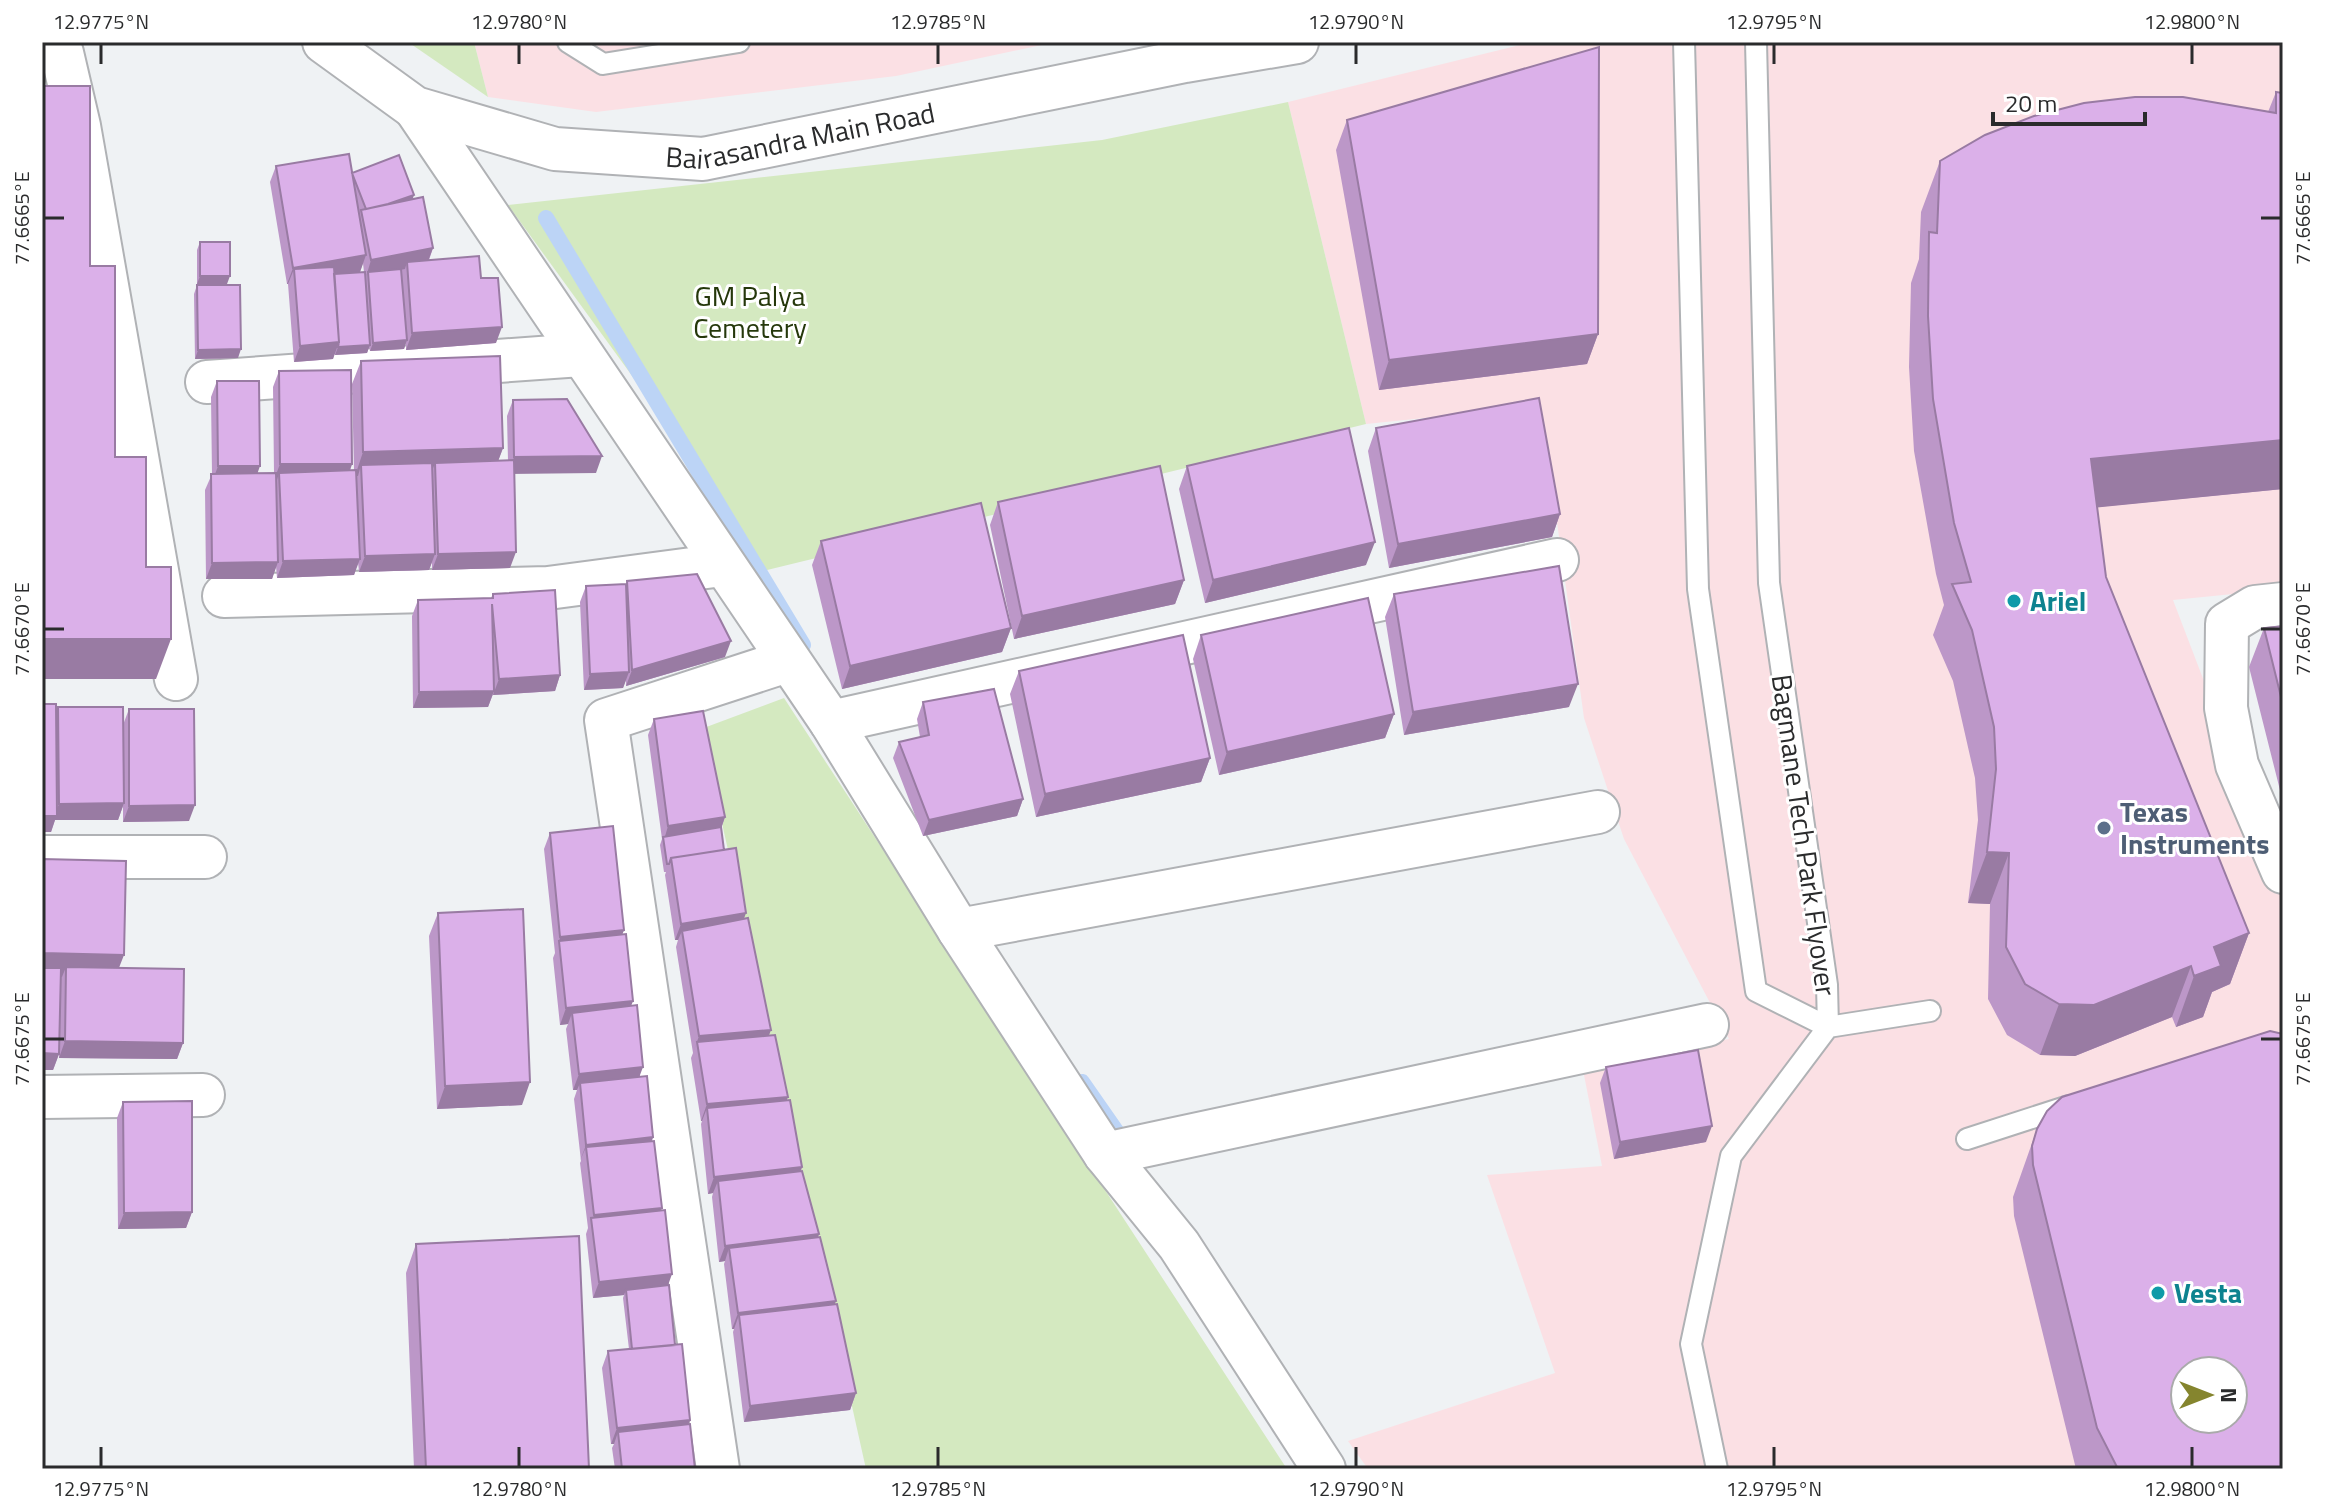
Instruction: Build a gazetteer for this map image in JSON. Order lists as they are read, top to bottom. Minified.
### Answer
{"streets":{"street":["Bairasandra Main Road"],"lane":["Bagmane Tech Park Flyover"]},"parks":["GM Palya Cemetery"],"places":["Ariel","Texas Instruments","Vesta"],"scale_bar":"20 m","north":"right","coordinates":["12.9775°N","12.9780°N","12.9785°N","12.9790°N","12.9795°N","12.9800°N","77.6665°E","77.6670°E","77.6675°E"]}
